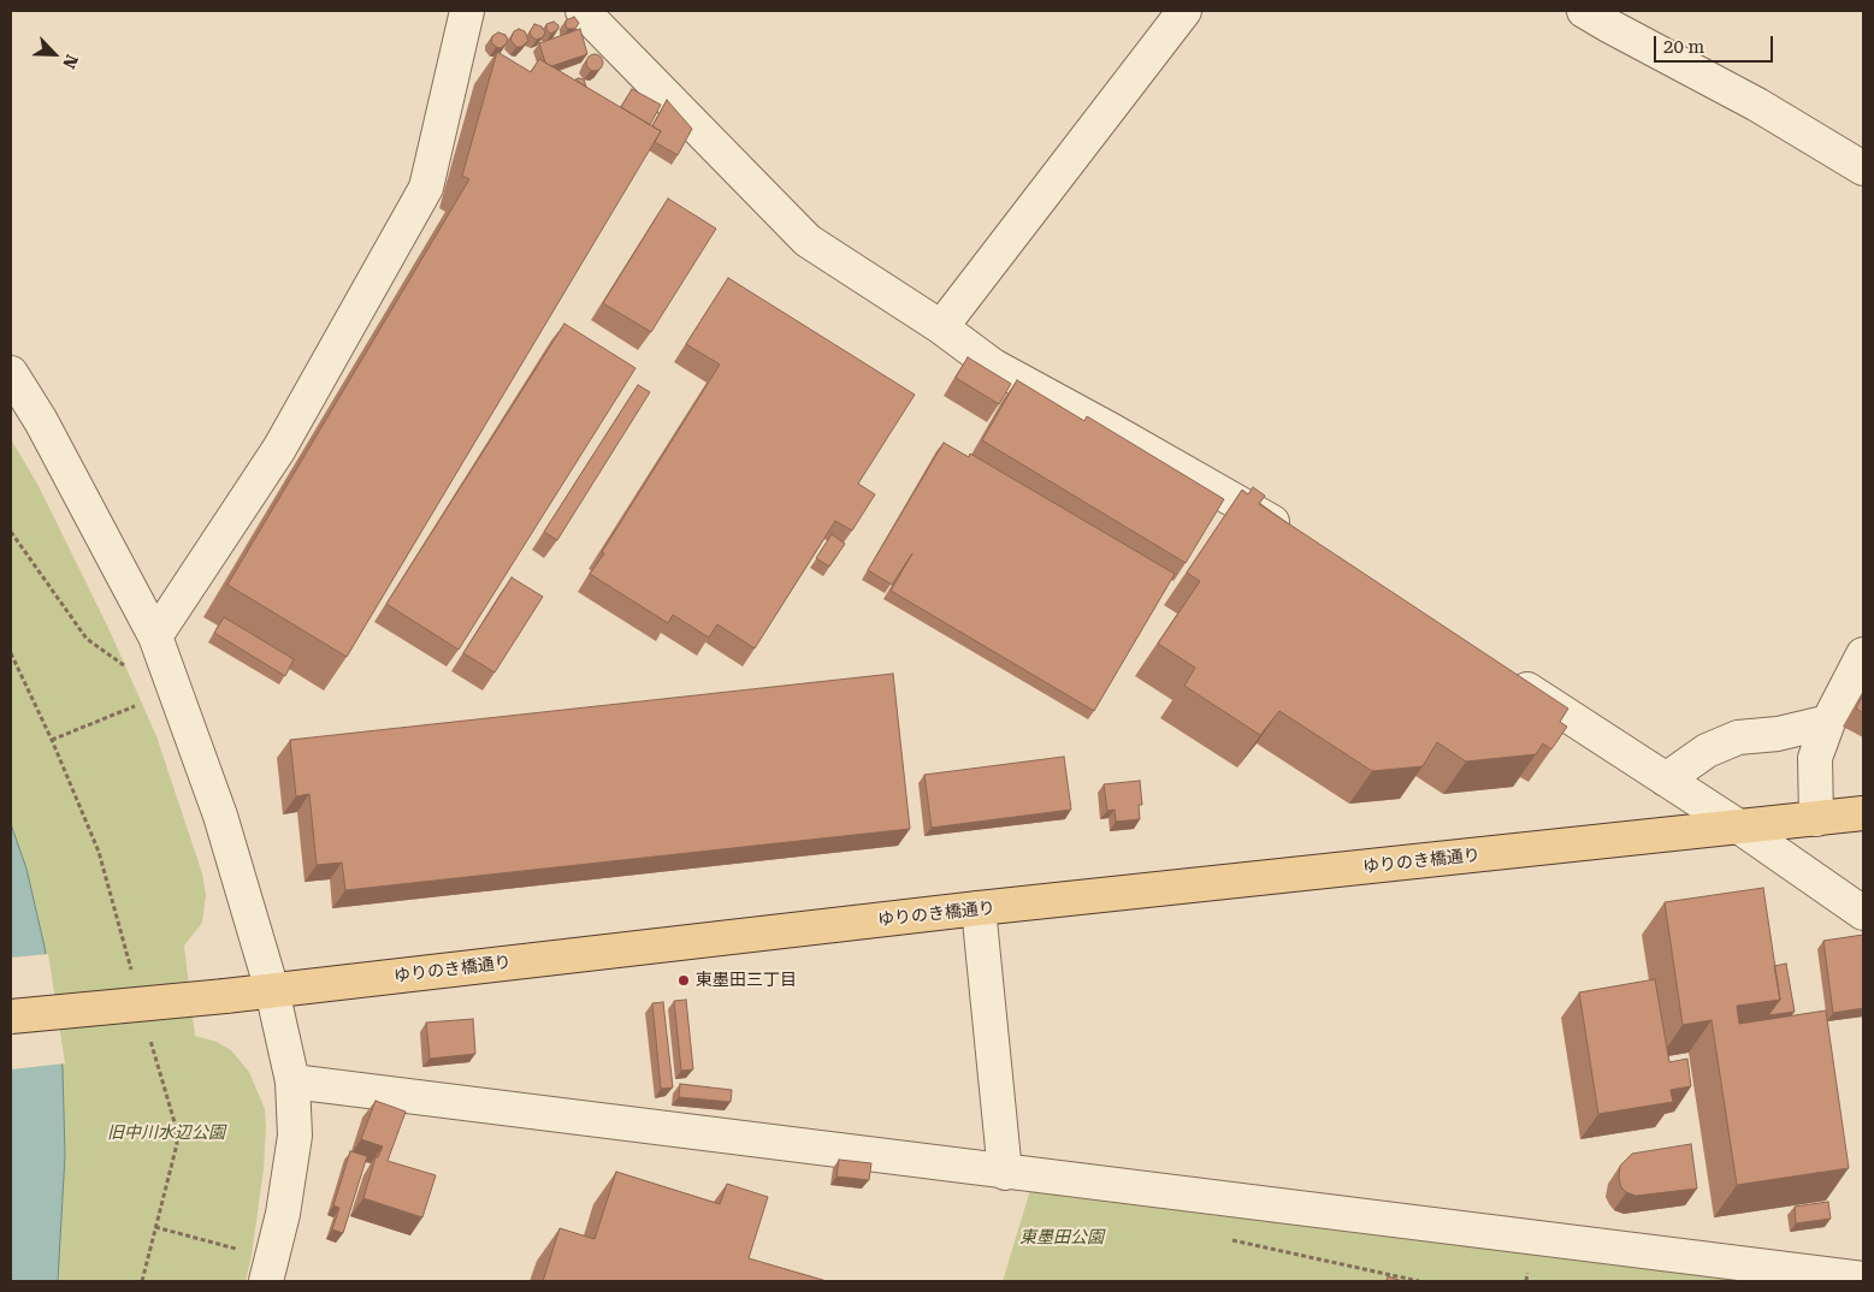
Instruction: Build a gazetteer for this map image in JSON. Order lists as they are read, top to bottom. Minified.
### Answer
{"streets":{"main road":["ゆりのき橋通り"]},"parks":["旧中川水辺公園","東墨田公園"],"places":["東墨田三丁目"],"scale_bar":"20 m","north":"bottom right"}
